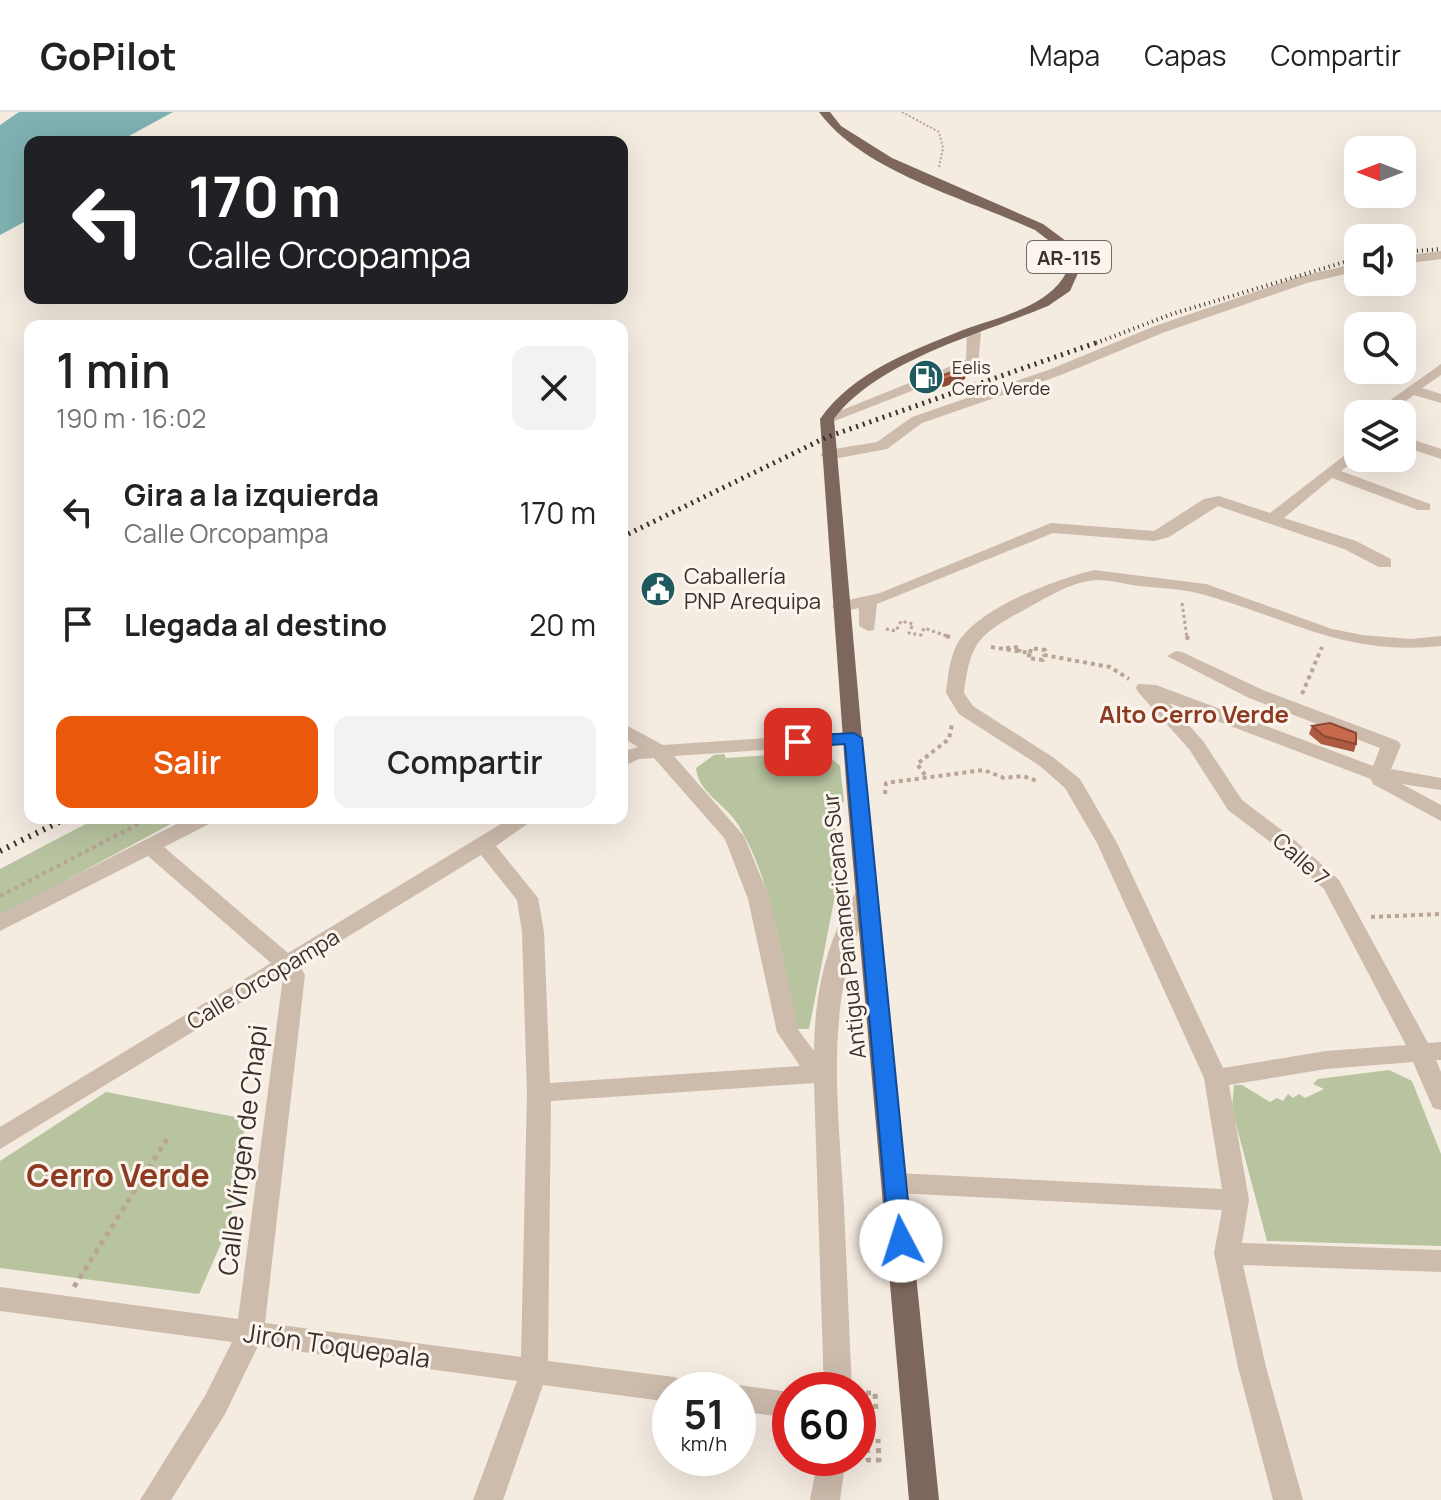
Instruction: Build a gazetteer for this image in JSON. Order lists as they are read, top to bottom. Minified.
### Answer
{"streets":{"main road":["AR-115","Antigua Panamericana Sur"],"street":["Calle 7","Calle Orcopampa","Calle Vírgen de Chapi","Jirón Toquepala"]},"crossings":[["AR-115","Antigua Panamericana Sur"],["Calle Orcopampa","Calle Vírgen de Chapi"],["Calle Vírgen de Chapi","Jirón Toquepala"]],"districts":["Alto Cerro Verde","Cerro Verde"],"places":{"fuel station":["Eelis Cerro Verde"],"public building":["Caballería PNP Arequipa"]},"north":"left","page":{"header":"GoPilot","nav":["Mapa","Capas","Compartir"],"turn":["170 m","Calle Orcopampa"],"heading":["1 min","190 m · 16:02"],"list":[{"name":"Gira a la izquierda","note":"Calle Orcopampa","value":"170 m"},{"name":"Llegada al destino","value":"20 m"}],"buttons":["Salir","Compartir"],"speed":"51 km/h","limit":"60"}}
